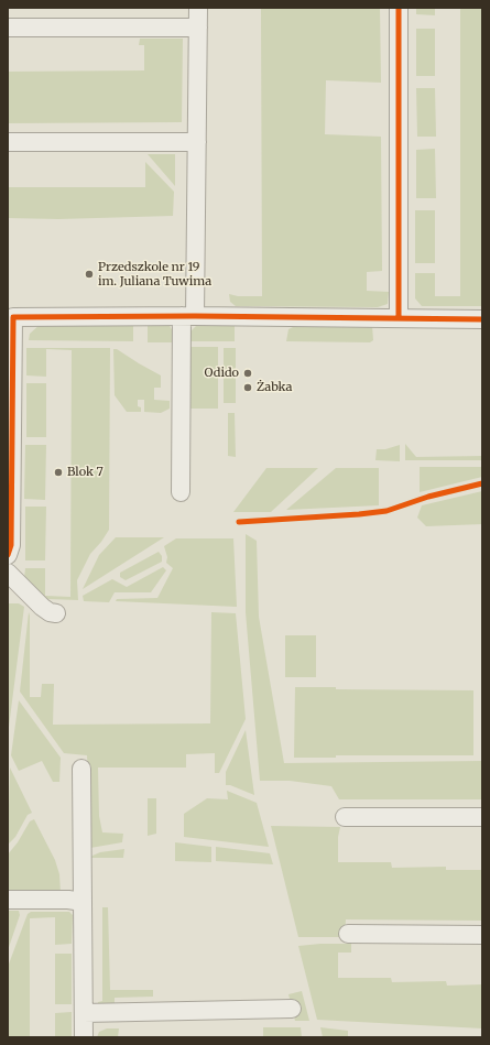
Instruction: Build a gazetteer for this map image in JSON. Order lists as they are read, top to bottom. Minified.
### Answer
{"places":["Przedszkole nr 19 im. Juliana Tuwima","Odido","Żabka","Blok 7"]}
